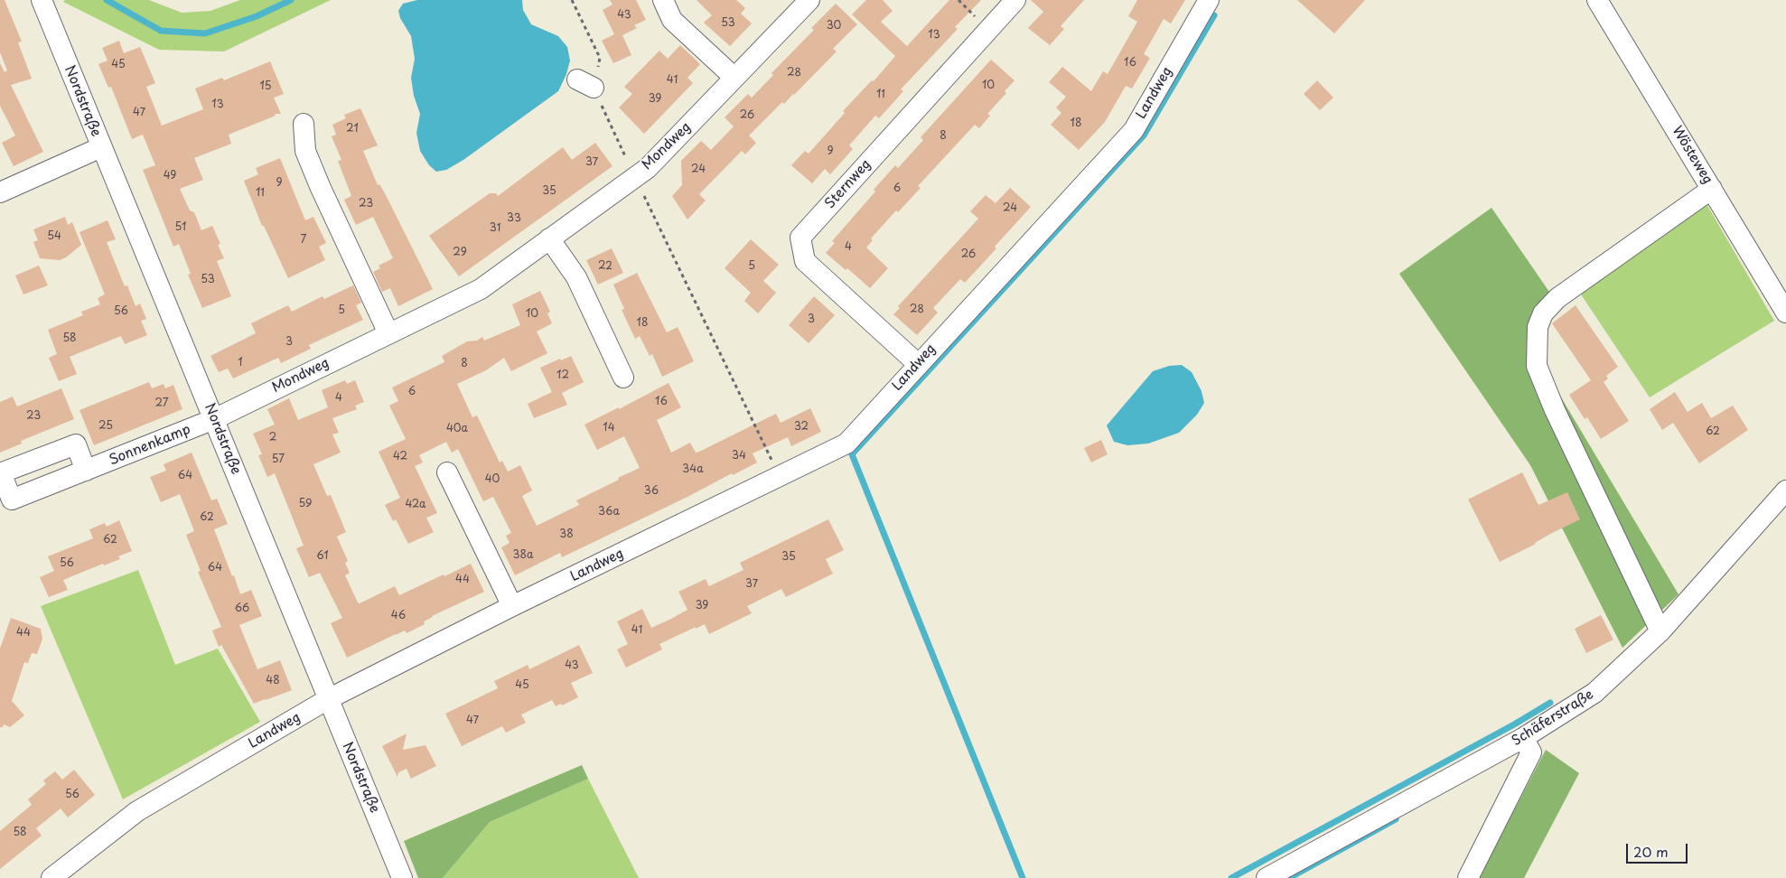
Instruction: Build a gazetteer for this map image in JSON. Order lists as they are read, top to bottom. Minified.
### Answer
{"streets":{"street":["Landweg","Nordstraße","Mondweg","Wösteweg","Sternweg","Sonnenkamp","Schäferstraße"]},"crossings":[["Landweg","Nordstraße"],["Landweg","Sternweg"],["Nordstraße","Mondweg"],["Nordstraße","Sonnenkamp"],["Mondweg","Sonnenkamp"]],"house_numbers":["43","53","30","13","16","45","28","41","10","15","11","39","13","47","26","18","21","8","9","37","24","49","9","6","35","11","23","24","33","51","31","54","7","4","29","26","22","5","53","28","5","56","10","3","18","58","3","1","8","12","6","4","16","27","23","25","32","14","40a","62","2","34","42","57","34a","64","40","36","59","42a","36a","62","38","62","38a","61","35","56","64","44","37","39","66","46","41","44","43","48","45","47","56","58"],"scale_bar":"20 m"}
